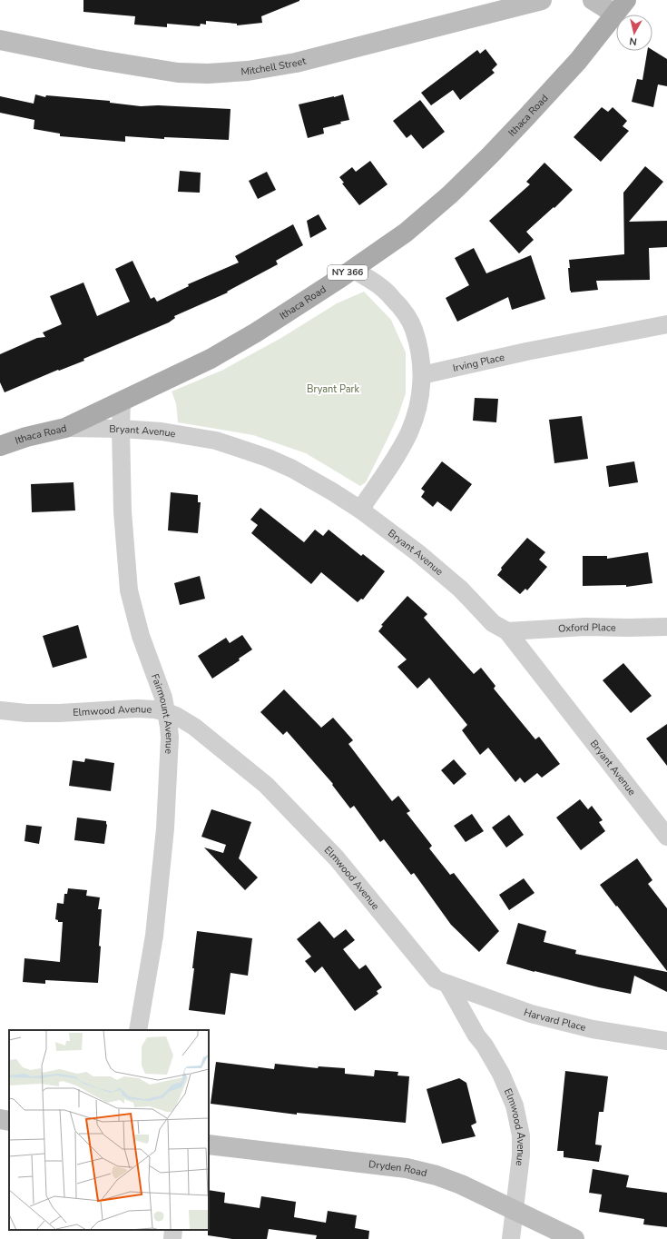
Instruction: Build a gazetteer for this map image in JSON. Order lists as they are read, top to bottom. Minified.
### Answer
{"streets":{"main road":["Ithaca Road","NY 366"],"street":["Mitchell Street","Irving Place","Bryant Avenue","Oxford Place","Elmwood Avenue","Fairmount Avenue","Harvard Place","Dryden Road"]},"crossings":[["Ithaca Road","Bryant Avenue"],["Ithaca Road","Fairmount Avenue"],["Bryant Avenue","Oxford Place"],["Bryant Avenue","Fairmount Avenue"],["Elmwood Avenue","Fairmount Avenue"],["Elmwood Avenue","Harvard Place"],["Elmwood Avenue","Dryden Road"]],"parks":["Bryant Park"],"north":"bottom"}
